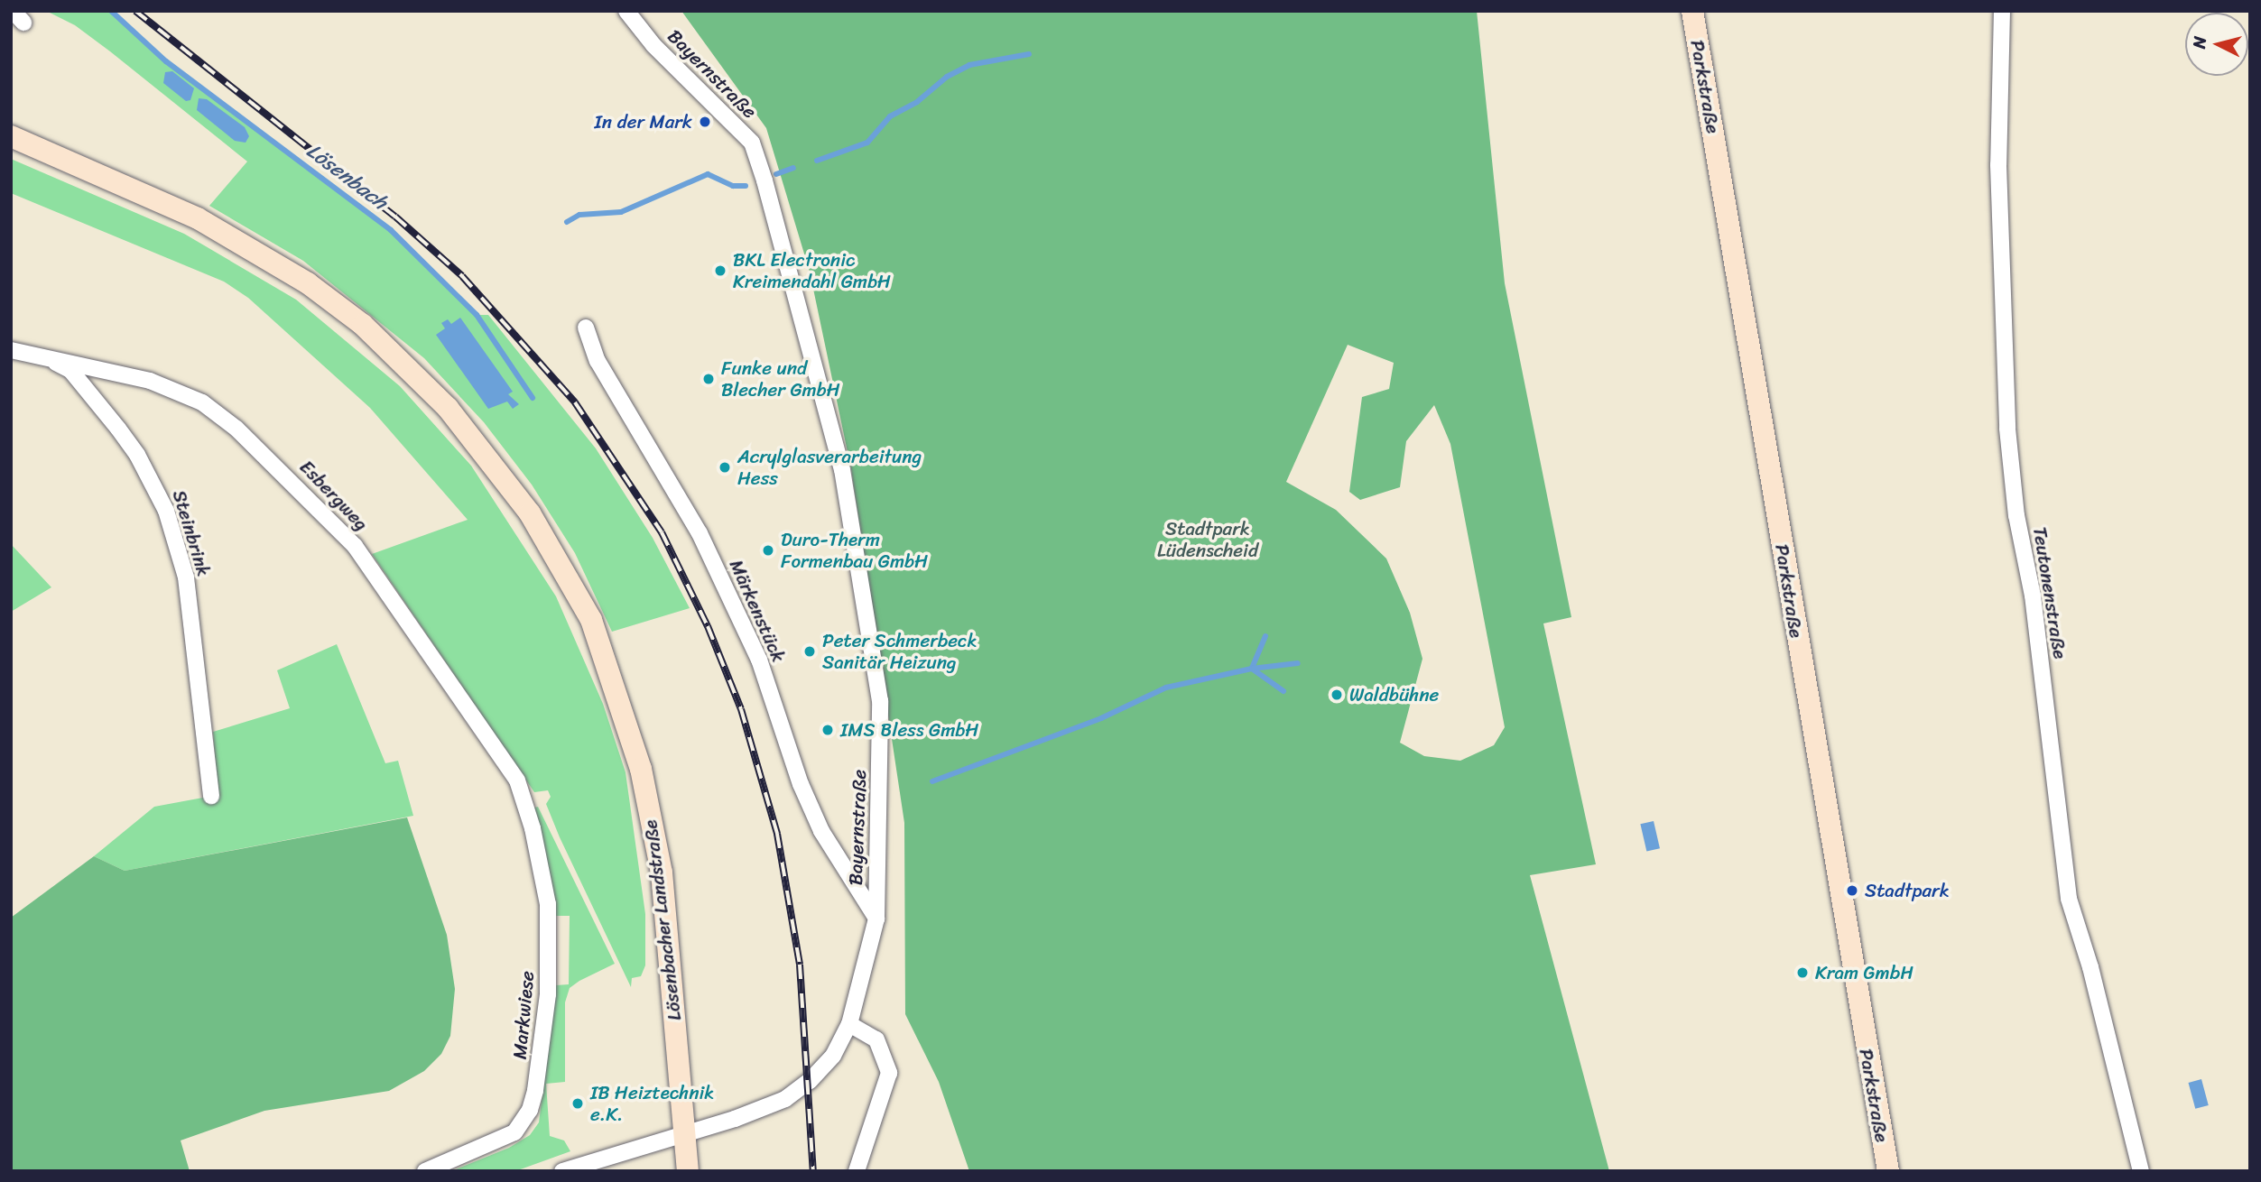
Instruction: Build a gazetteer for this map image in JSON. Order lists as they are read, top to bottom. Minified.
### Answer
{"streets":{"main road":["Parkstraße","Lösenbacher Landstraße"],"street":["Bayernstraße","Esbergweg","Steinbrink","Teutonenstraße","Märkenstück","Markwiese"]},"crossings":[["Bayernstraße","Märkenstück"],["Esbergweg","Steinbrink"],["Esbergweg","Markwiese"]],"water":["Lösenbach"],"parks":["Stadtpark Lüdenscheid"],"places":["In der Mark","BKL Electronic Kreimendahl GmbH","Funke und Blecher GmbH","Acrylglasverarbeitung Hess","Duro-Therm Formenbau GmbH","Peter Schmerbeck Sanitär Heizung","Waldbühne","IMS Bless GmbH","Stadtpark","Kram GmbH","IB Heiztechnik e.K."],"north":"left"}
